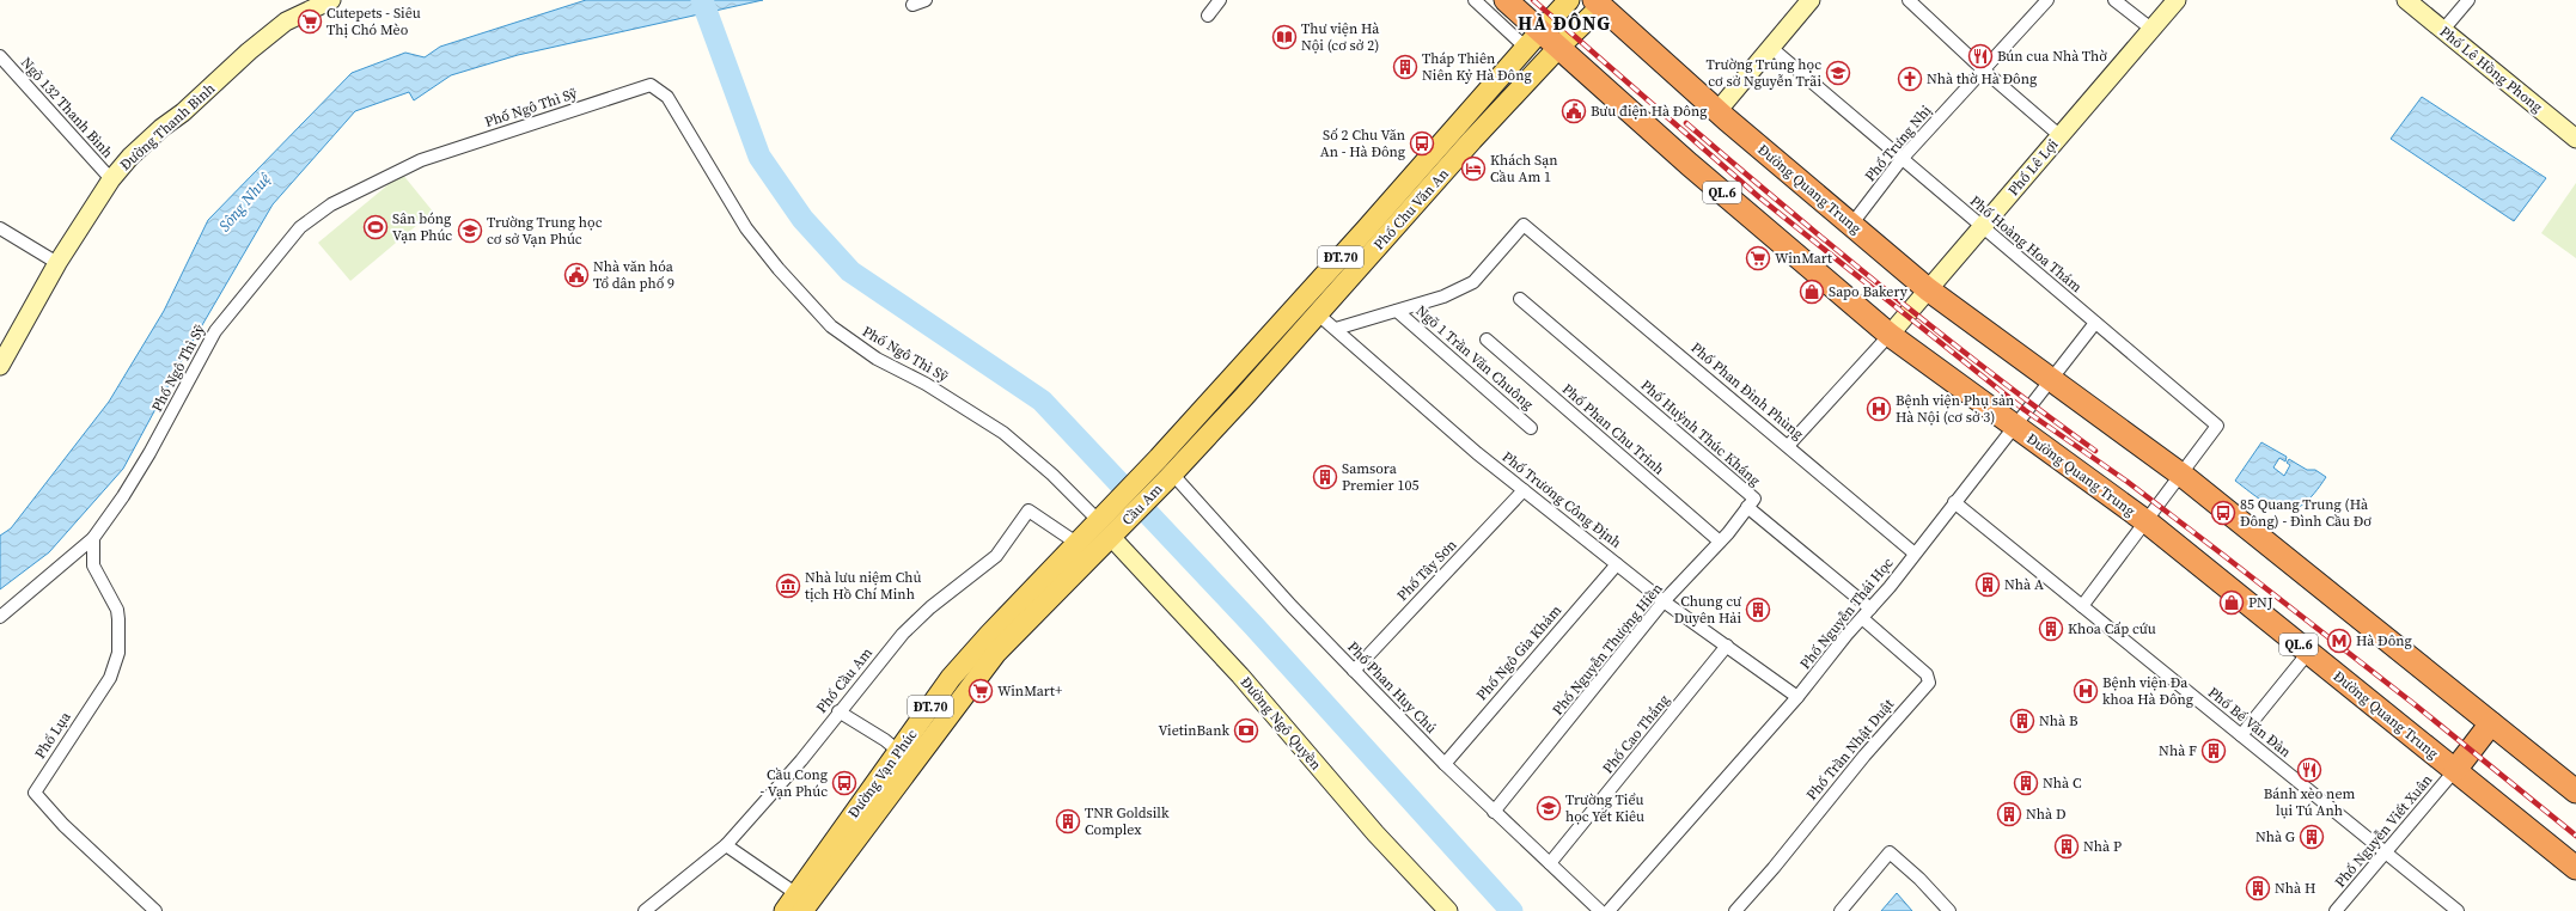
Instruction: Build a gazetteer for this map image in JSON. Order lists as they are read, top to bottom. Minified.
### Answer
{"streets":{"highway":["Đường Quang Trung","QL.6"],"main road":["Phố Chu Văn An","ĐT.70","Cầu Am","Đường Vạn Phúc"],"street":["Phố Lê Hồng Phong","Ngõ 132 Thanh Bình","Phố Ngô Thì Sỹ","Đường Thanh Bình","Phố Trưng Nhị","Phố Lê Lợi","Phố Hoàng Hoa Thám","Ngõ 1 Trần Văn Chuông","Phố Phan Đình Phùng","Phố Phan Chu Trinh","Phố Huỳnh Thúc Kháng","Phố Trương Công Định","Phố Tây Sơn","Phố Nguyễn Thái Học","Phố Nguyễn Thượng Hiền","Phố Ngô Gia Khảm","Phố Cầu Am","Phố Phan Huy Chú","Phố Bế Văn Đàn","Đường Ngô Quyền","Phố Cao Thắng","Phố Lụa","Phố Trần Nhật Duật","Phố Nguyễn Viết Xuân"]},"crossings":[["Ngõ 132 Thanh Bình","Đường Thanh Bình"],["Phố Ngô Thì Sỹ","Cầu Am"],["Phố Ngô Thì Sỹ","Phố Lụa"],["Phố Ngô Thì Sỹ","Đường Vạn Phúc"],["Phố Trưng Nhị","Đường Quang Trung"],["Phố Trưng Nhị","Phố Hoàng Hoa Thám"],["Phố Lê Lợi","Đường Quang Trung"],["Phố Lê Lợi","Phố Hoàng Hoa Thám"],["Đường Quang Trung","Phố Chu Văn An"],["Đường Quang Trung","Phố Hoàng Hoa Thám"],["Đường Quang Trung","Phố Nguyễn Thái Học"],["Đường Quang Trung","Phố Nguyễn Viết Xuân"],["Phố Chu Văn An","Phố Trương Công Định"],["Phố Chu Văn An","Cầu Am"],["Phố Chu Văn An","Phố Phan Huy Chú"],["Phố Hoàng Hoa Thám","Phố Nguyễn Thái Học"],["Ngõ 1 Trần Văn Chuông","Phố Phan Đình Phùng"],["Phố Phan Đình Phùng","Phố Nguyễn Thái Học"],["Phố Phan Chu Trinh","Phố Nguyễn Thượng Hiền"],["Phố Huỳnh Thúc Kháng","Phố Nguyễn Thái Học"],["Phố Huỳnh Thúc Kháng","Phố Nguyễn Thượng Hiền"],["Phố Trương Công Định","Phố Tây Sơn"],["Phố Trương Công Định","Phố Nguyễn Thái Học"],["Phố Trương Công Định","Phố Nguyễn Thượng Hiền"],["Phố Trương Công Định","Phố Ngô Gia Khảm"],["Phố Trương Công Định","Phố Cao Thắng"],["Cầu Am","Phố Phan Huy Chú"],["Cầu Am","Đường Ngô Quyền"],["Cầu Am","Đường Vạn Phúc"],["Phố Tây Sơn","Phố Phan Huy Chú"],["Phố Nguyễn Thái Học","Phố Bế Văn Đàn"],["Phố Nguyễn Thái Học","Phố Trần Nhật Duật"],["Phố Nguyễn Thượng Hiền","Phố Phan Huy Chú"],["Phố Ngô Gia Khảm","Phố Phan Huy Chú"],["Phố Cầu Am","Đường Vạn Phúc"],["Phố Phan Huy Chú","Phố Cao Thắng"],["Phố Bế Văn Đàn","Phố Nguyễn Viết Xuân"],["Đường Ngô Quyền","Đường Vạn Phúc"]],"districts":["HÀ ĐÔNG"],"water":["Sông Nhuệ"],"places":{"supermarket":["Cutepets - Siêu Thị Chó Mèo","WinMart","WinMart+"],"library":["Thư viện Hà Nội (cơ sở 2)"],"restaurant":["Bún cua Nhà Thờ","Bánh xèo nem lụi Tú Anh"],"building":["Tháp Thiên Niên Kỷ Hà Đông","Samsora Premier 105","Nhà A","Chung cư Duyên Hải","Khoa Cấp cứu","Nhà B","Nhà F","Nhà C","Nhà D","TNR Goldsilk Complex","Nhà G","Nhà P","Nhà H"],"school or university":["Trường Trung học cơ sở Nguyễn Trãi","Trường Trung học cơ sở Vạn Phúc","Trường Tiểu học Yết Kiêu"],"church":["Nhà thờ Hà Đông"],"public building":["Bưu điện Hà Đông","Nhà văn hóa Tổ dân phố 9"],"bus stop":["Số 2 Chu Văn An - Hà Đông","85 Quang Trung (Hà Đông) - Đình Cầu Đơ","Cầu Cong - Vạn Phúc"],"hotel":["Khách Sạn Cầu Am 1"],"sports":["Sân bóng Vạn Phúc"],"shop":["Sapo Bakery","PNJ"],"hospital":["Bệnh viện Phụ sản Hà Nội (cơ sở 3)","Bệnh viện Đa khoa Hà Đông"],"museum":["Nhà lưu niệm Chủ tịch Hồ Chí Minh"],"metro station":["Hà Đông"],"bank":["VietinBank"]}}
